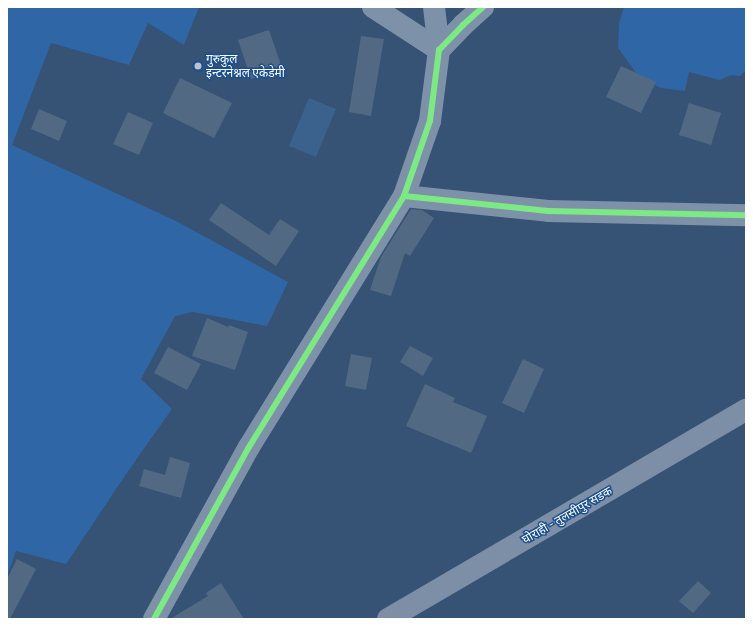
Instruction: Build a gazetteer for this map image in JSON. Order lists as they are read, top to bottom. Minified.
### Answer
{"streets":{"main road":["घोराही - तुलसीपुर सडक"]},"places":["गुरुकुल इन्टरनेश्नल एकेडेमी"]}
